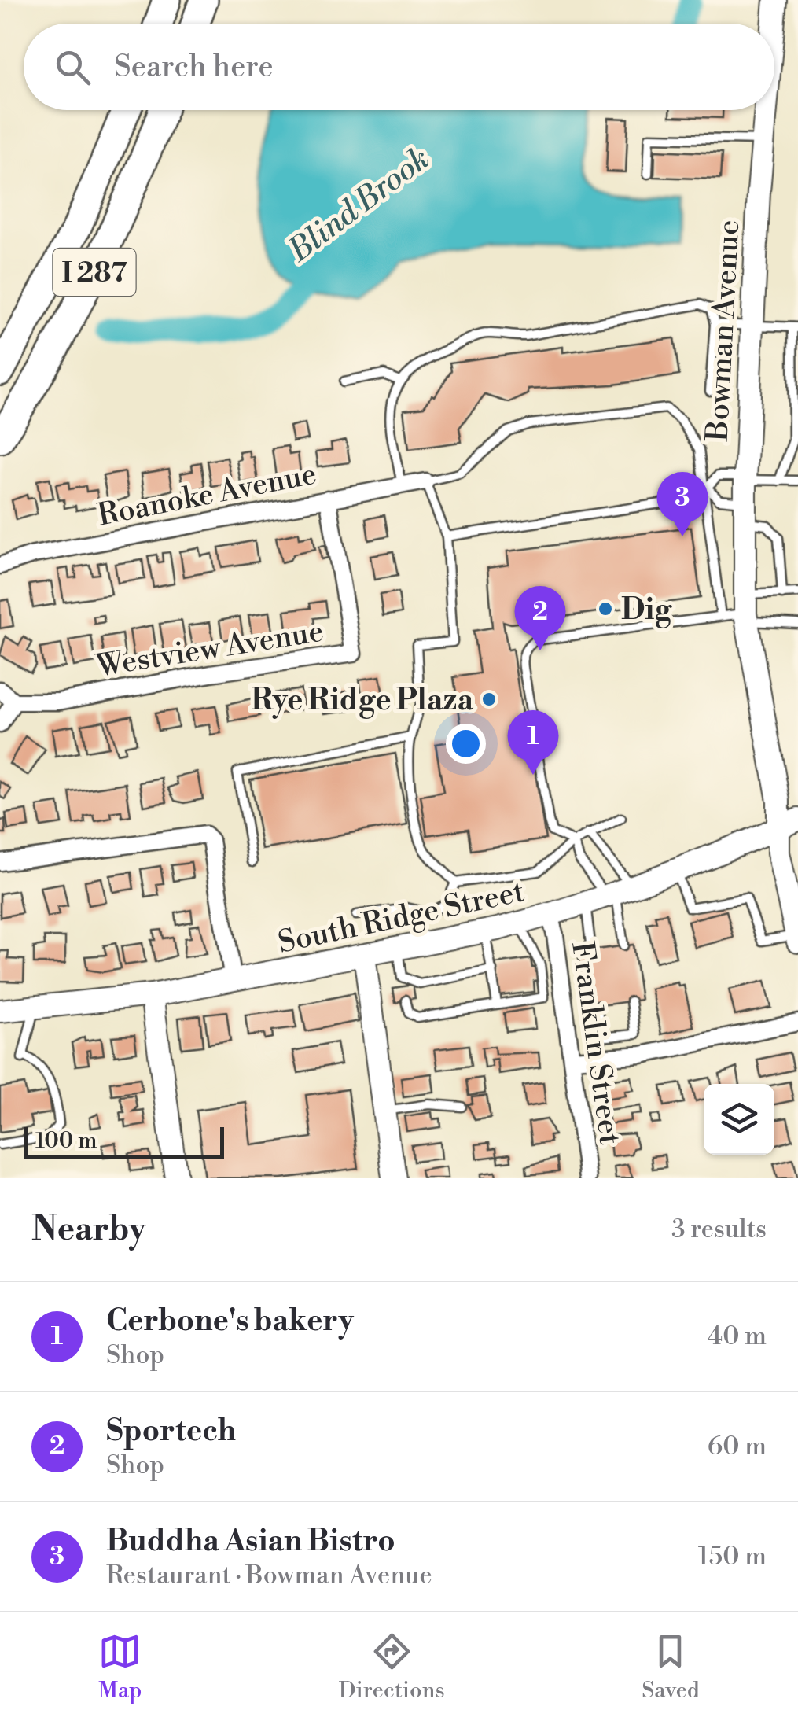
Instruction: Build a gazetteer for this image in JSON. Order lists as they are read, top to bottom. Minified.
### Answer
{"streets":{"highway":["I 287"],"street":["Bowman Avenue","Roanoke Avenue","Westview Avenue","South Ridge Street","Franklin Street"]},"crossings":[["Bowman Avenue","South Ridge Street"],["Roanoke Avenue","Westview Avenue"],["South Ridge Street","Franklin Street"]],"water":["Blind Brook"],"places":["Dig","Rye Ridge Plaza"],"scale_bar":"100 m","page":{"search":"Search here","pins":["3","2","1"],"scale":"100 m","heading":["Nearby","3 results"],"list":[{"mark":"1","name":"Cerbone's bakery","note":"Shop","value":"40 m"},{"mark":"2","name":"Sportech","note":"Shop","value":"60 m"},{"mark":"3","name":"Buddha Asian Bistro","note":"Restaurant · Bowman Avenue","value":"150 m"}],"nav":["Map","Directions","Saved"]}}
